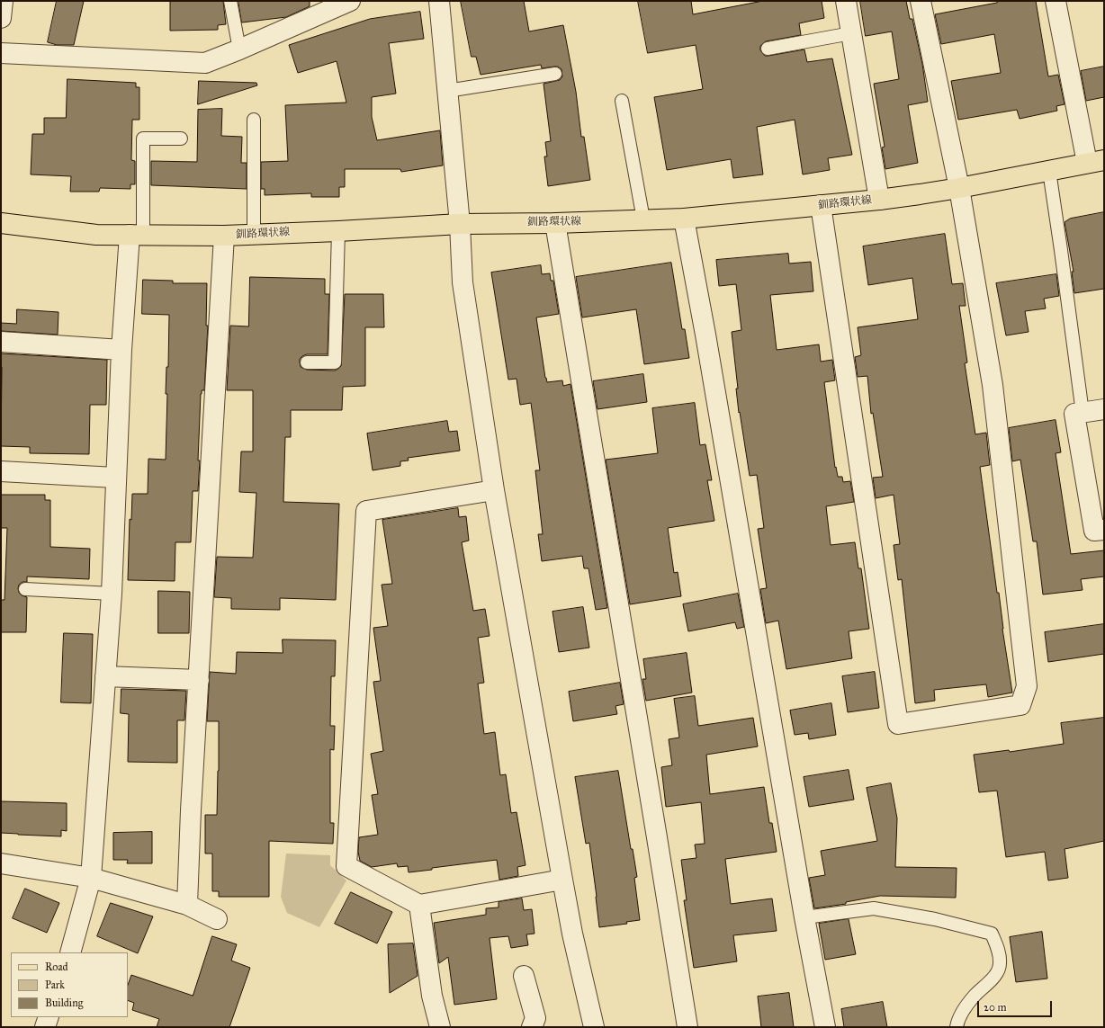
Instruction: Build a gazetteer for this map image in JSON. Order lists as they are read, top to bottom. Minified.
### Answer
{"streets":{"main road":["釧路環状線"]},"legend":["Road","Park","Building"],"scale_bar":"20 m"}
